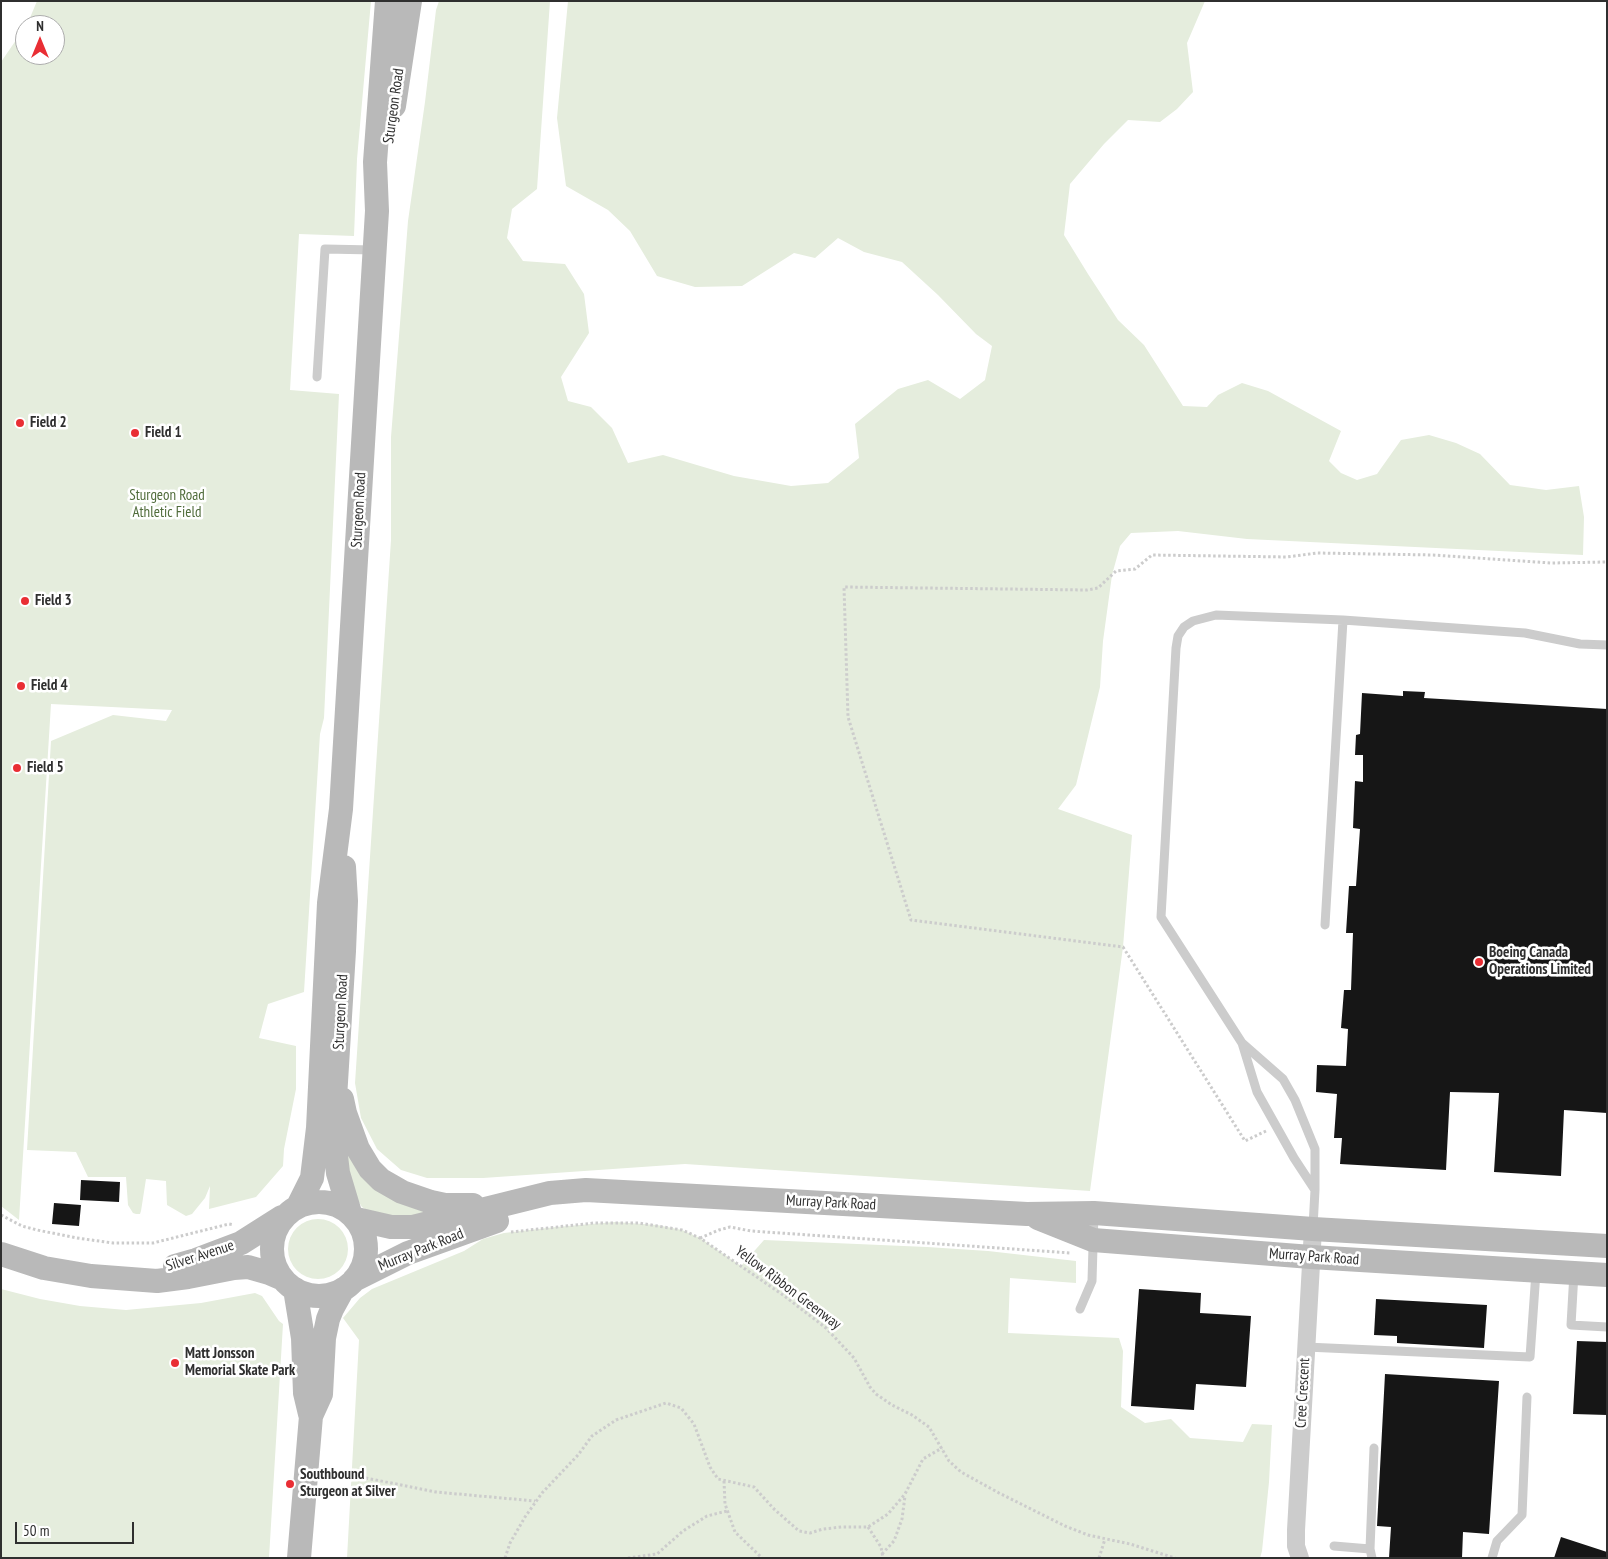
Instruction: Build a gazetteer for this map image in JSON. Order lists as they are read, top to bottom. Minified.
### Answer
{"streets":{"main road":["Sturgeon Road","Murray Park Road","Silver Avenue"],"street":["Cree Crescent"],"path":["Yellow Ribbon Greenway"]},"crossings":[["Sturgeon Road","Murray Park Road"],["Sturgeon Road","Silver Avenue"],["Murray Park Road","Silver Avenue"],["Murray Park Road","Cree Crescent"]],"parks":["Sturgeon Road Athletic Field"],"places":["Field 2","Field 1","Field 3","Field 4","Field 5","Boeing Canada Operations Limited","Matt Jonsson Memorial Skate Park","Southbound Sturgeon at Silver"],"scale_bar":"50 m","north":"top"}
